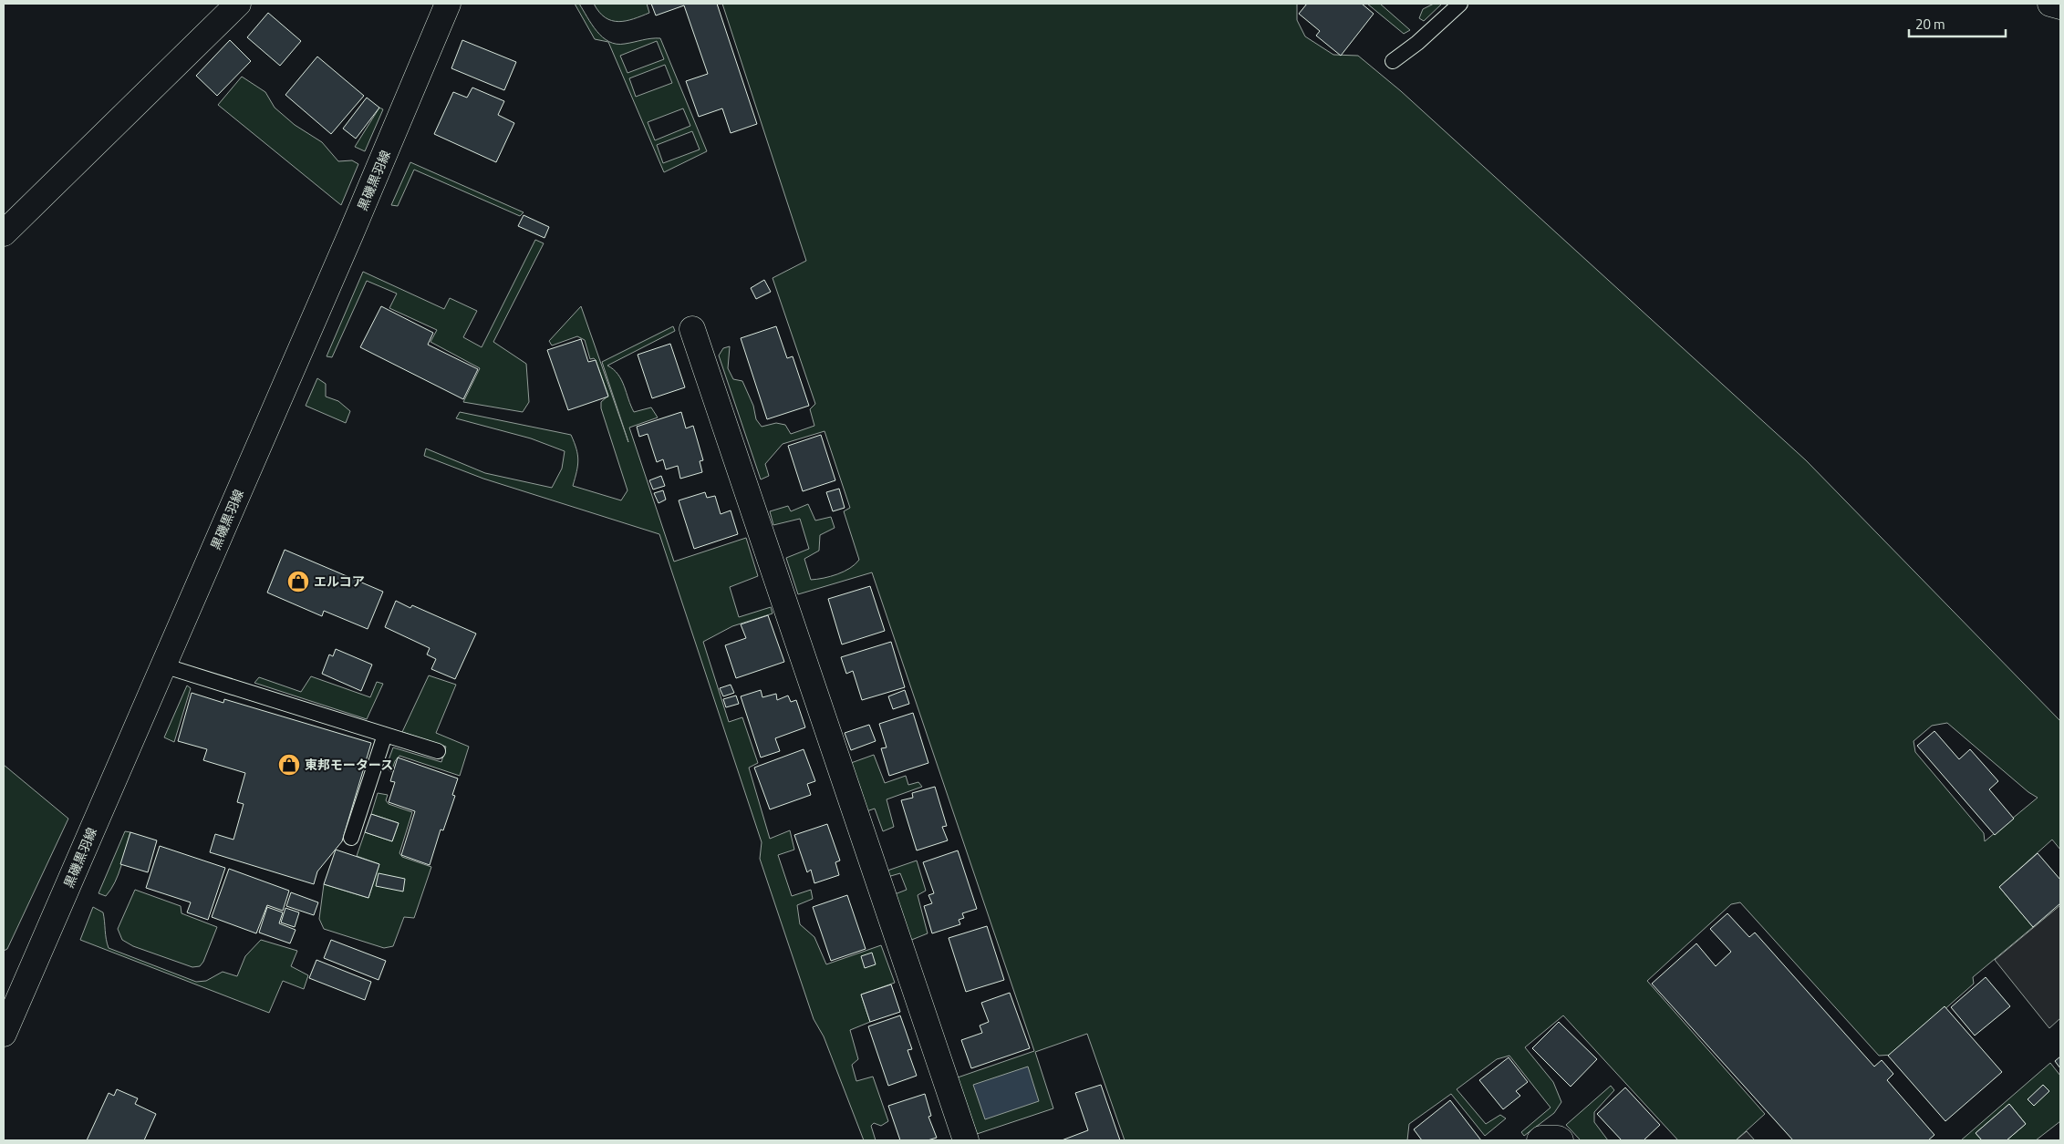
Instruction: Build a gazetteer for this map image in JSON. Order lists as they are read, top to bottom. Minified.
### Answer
{"streets":{"street":["黒磯黒羽線"]},"places":{"shop":["エルコア","東邦モータース"]},"scale_bar":"20 m"}
